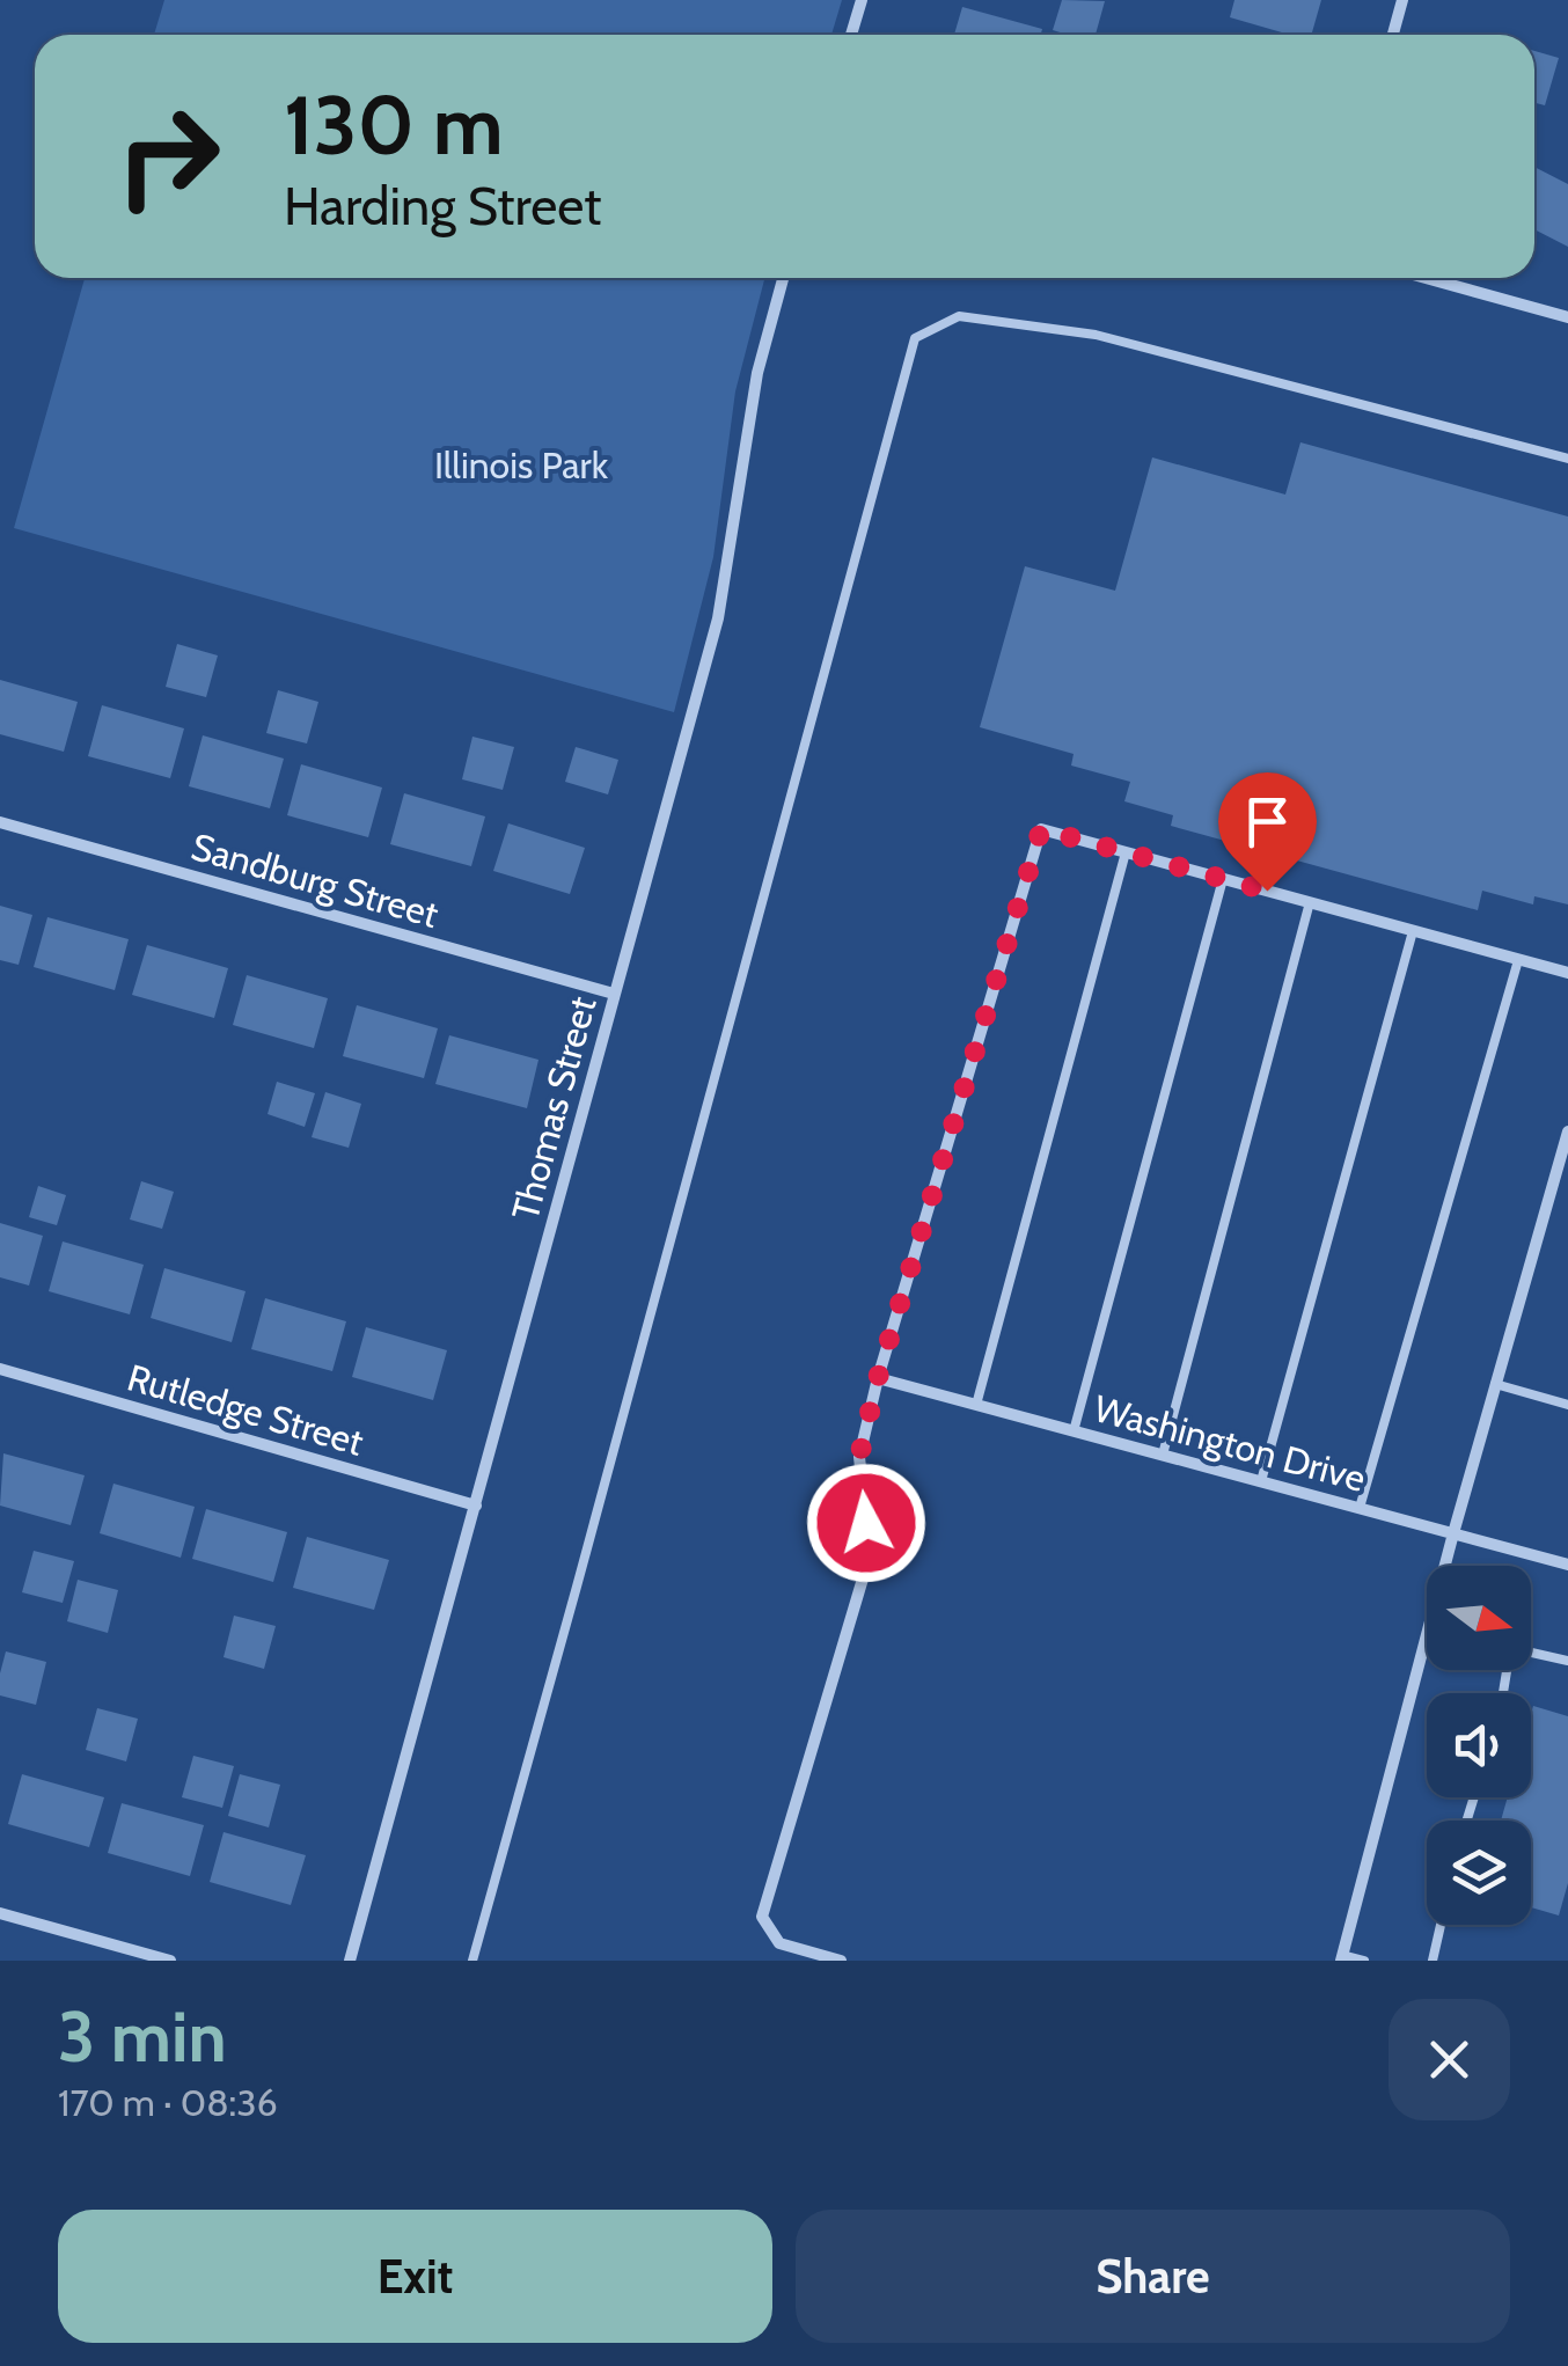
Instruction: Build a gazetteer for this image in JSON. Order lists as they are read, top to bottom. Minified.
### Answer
{"streets":{"street":["Sandburg Street","Thomas Street","Rutledge Street","Washington Drive"]},"crossings":[["Sandburg Street","Thomas Street"],["Thomas Street","Rutledge Street"]],"parks":["Illinois Park"],"north":"right","page":{"turn":["130 m","Harding Street"],"heading":["3 min","170 m · 08:36"],"buttons":["Exit","Share"]}}
